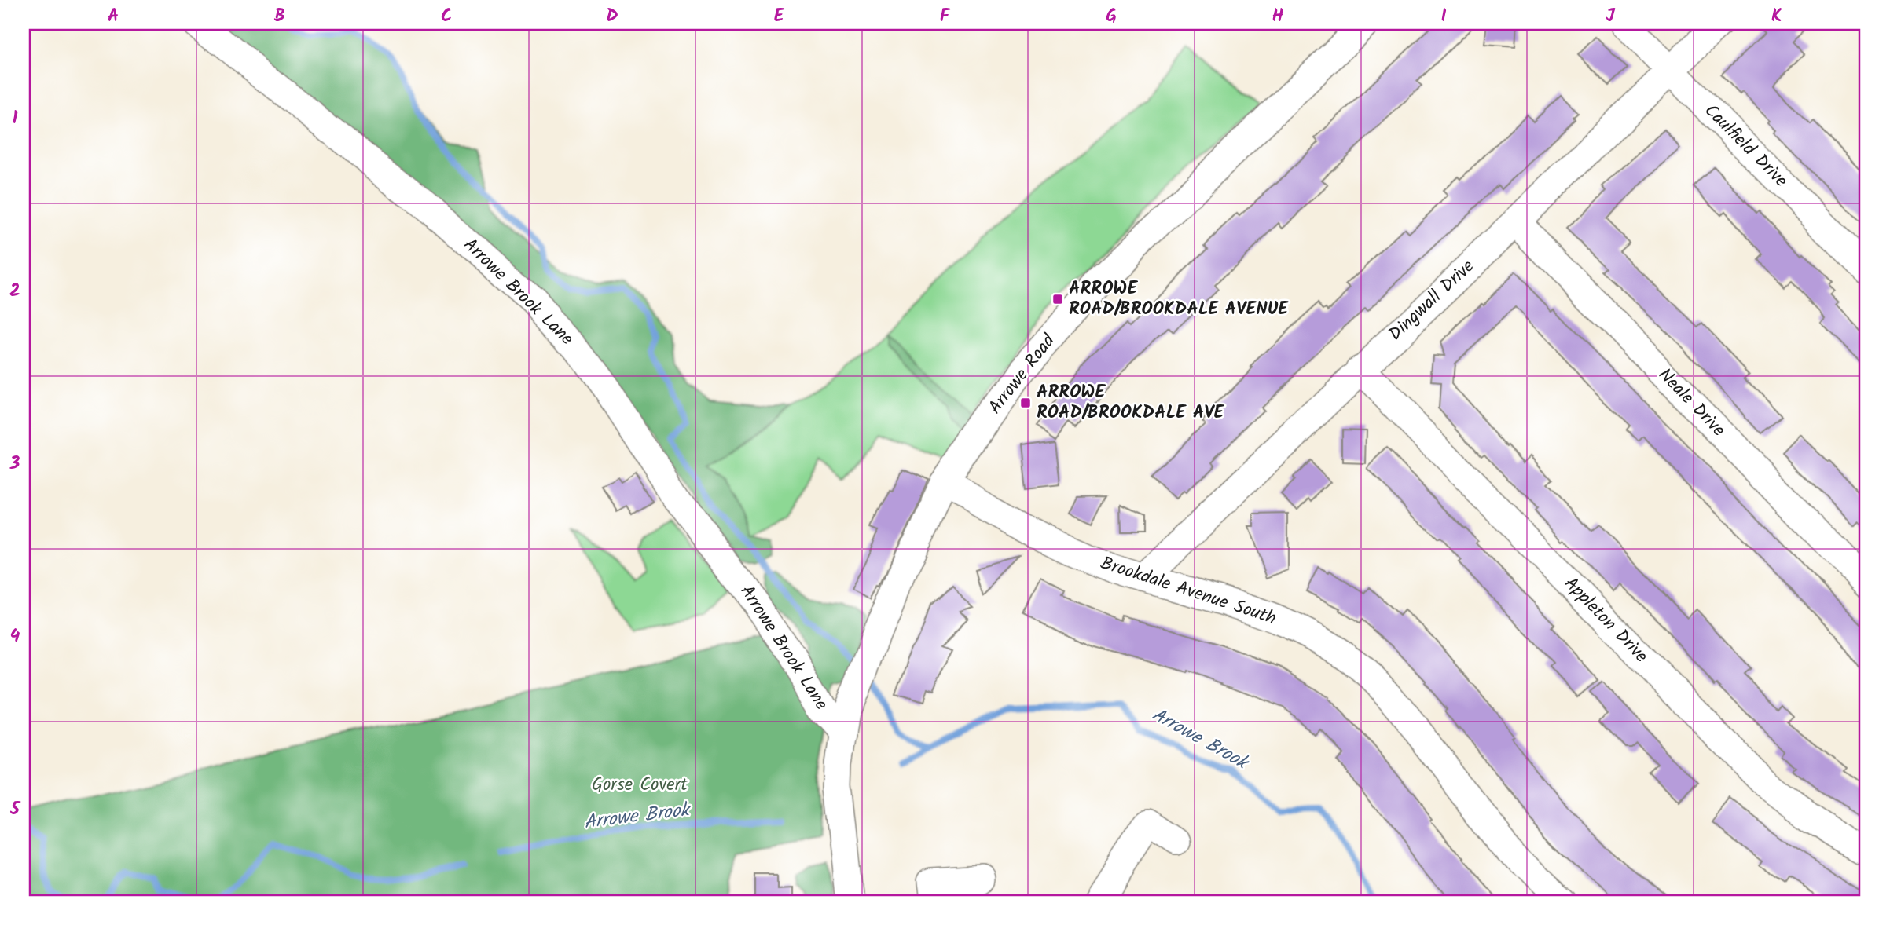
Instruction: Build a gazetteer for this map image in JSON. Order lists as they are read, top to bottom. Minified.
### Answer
{"streets":{"street":["Caulfield Drive","Arrowe Brook Lane","Dingwall Drive","Arrowe Road","Neale Drive","Brookdale Avenue South","Appleton Drive"]},"crossings":[["Caulfield Drive","Dingwall Drive"],["Arrowe Brook Lane","Arrowe Road"],["Dingwall Drive","Neale Drive"],["Dingwall Drive","Brookdale Avenue South"],["Dingwall Drive","Appleton Drive"],["Arrowe Road","Brookdale Avenue South"]],"water":["Arrowe Brook"],"parks":["Gorse Covert"],"places":{"transit":["ARROWE ROAD/BROOKDALE AVENUE","ARROWE ROAD/BROOKDALE AVE"]},"grid":{"columns":["A","B","C","D","E","F","G","H","I","J","K"],"rows":["1","2","3","4","5"]}}
